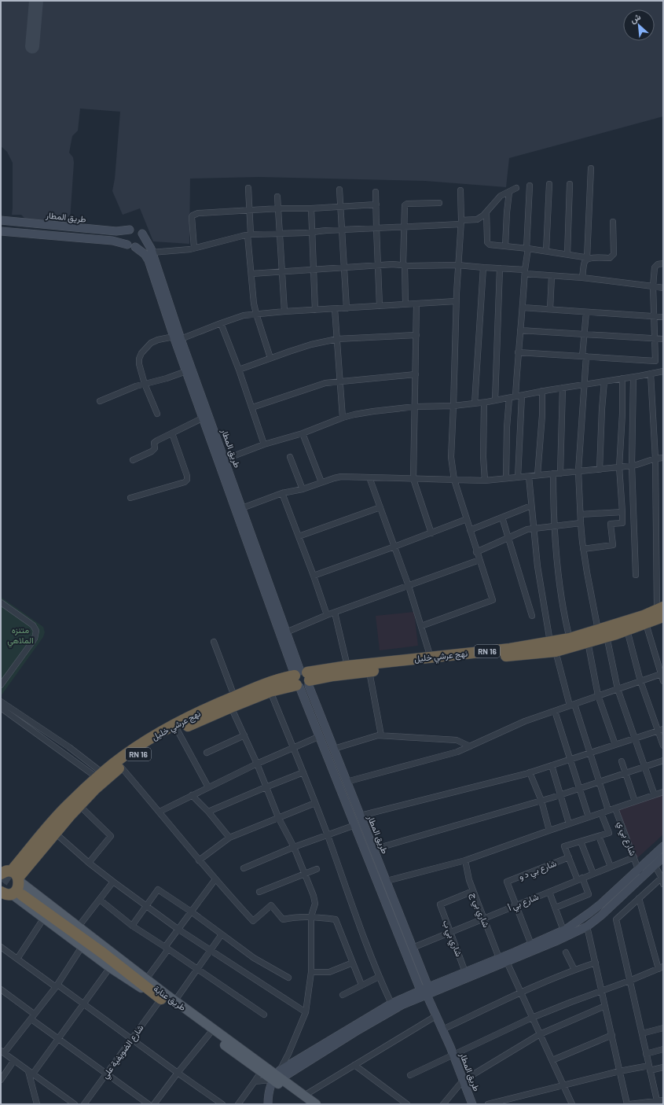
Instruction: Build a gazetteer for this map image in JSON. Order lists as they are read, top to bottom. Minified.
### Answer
{"streets":{"highway":["RN 16","نهج عرشي خليل","طريق عنابة"],"main road":["طريق المطار"],"street":["شارع بي ي","شارع بي د و","شارع بي أ","شاري بي ج","شاري بي ب","شارع الضويفية علي"]},"crossings":[["طريق المطار","نهج عرشي خليل"],["طريق المطار","شارع بي أ"],["نهج عرشي خليل","طريق عنابة"],["شارع بي ي","شارع بي أ"],["شارع بي د و","شارع بي أ"],["شارع بي أ","شاري بي ج"],["شارع بي أ","شاري بي ب"],["شاري بي ج","شاري بي ب"],["طريق عنابة","شارع الضويفية علي"]],"parks":["متنزه الملاهي"],"north":"top left"}
